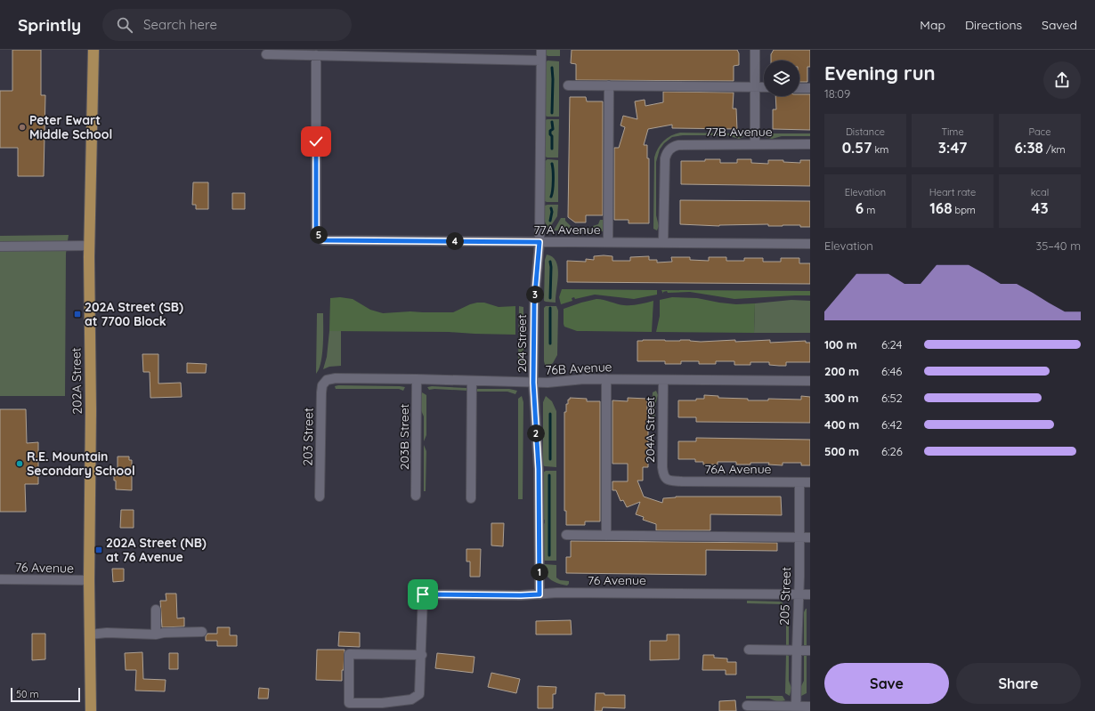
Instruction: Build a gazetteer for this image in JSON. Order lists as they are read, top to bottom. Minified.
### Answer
{"streets":{"main road":["202A Street"],"street":["77B Avenue","77A Avenue","204 Street","76B Avenue","204A Street","203 Street","203B Street","76A Avenue","76 Avenue","205 Street"]},"crossings":[["77B Avenue","77A Avenue"],["77A Avenue","204 Street"],["204 Street","76B Avenue"],["204 Street","76 Avenue"],["76B Avenue","204A Street"],["76B Avenue","203 Street"],["76B Avenue","203B Street"],["202A Street","76 Avenue"],["204A Street","76A Avenue"],["76A Avenue","205 Street"],["76 Avenue","205 Street"]],"places":{"other":["Peter Ewart Middle School","R.E. Mountain Secondary School"],"transit":["202A Street (SB) at 7700 Block","202A Street (NB) at 76 Avenue"]},"scale_bar":"50 m","page":{"header":"Sprintly","search":"Search here","nav":["Map","Directions","Saved"],"heading":["Evening run","18:09"],"stats":[["Distance","0.57 km"],["Time","3:47"],["Pace","6:38 /km"],["Elevation","6 m"],["Heart rate","168 bpm"],["kcal","43"]],"pins":["5","4","3","2","1"],"chart":["Elevation","35–40 m"],"list":[{"name":"100 m","note":"6:24"},{"name":"200 m","note":"6:46"},{"name":"300 m","note":"6:52"},{"name":"400 m","note":"6:42"},{"name":"500 m","note":"6:26"}],"buttons":["Save","Share"],"scale":"50 m"}}
